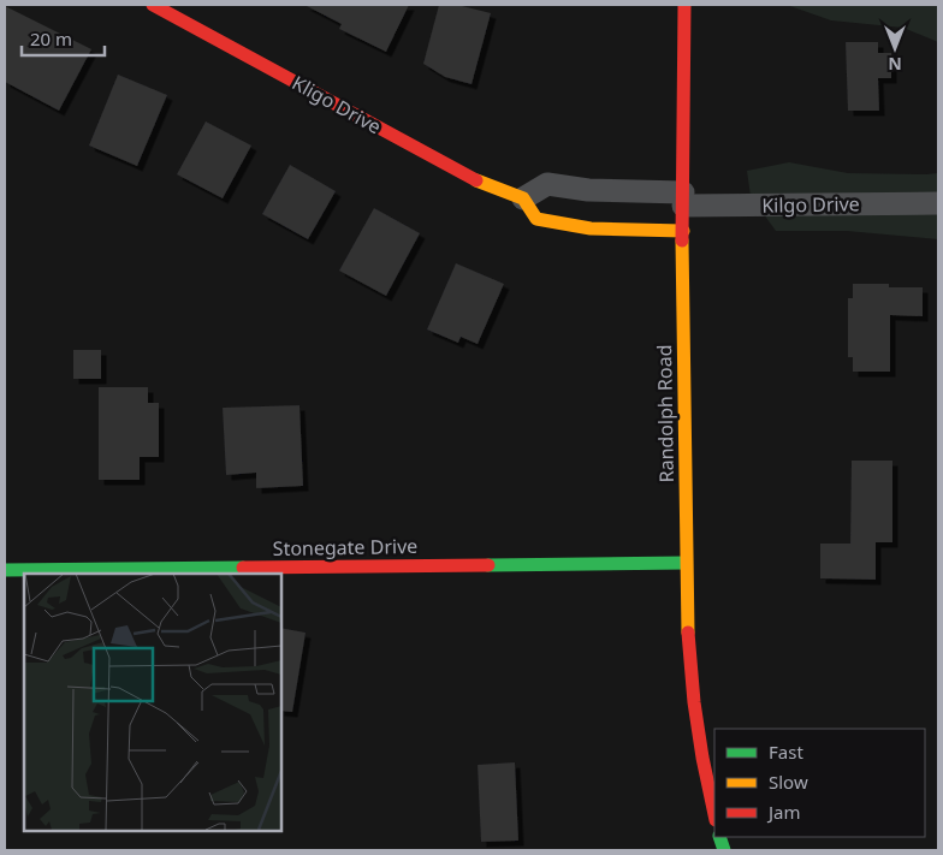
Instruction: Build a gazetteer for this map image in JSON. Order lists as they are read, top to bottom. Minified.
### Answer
{"streets":{"street":["Kligo Drive","Kilgo Drive","Randolph Road","Stonegate Drive"]},"crossings":[["Kilgo Drive","Randolph Road"],["Randolph Road","Stonegate Drive"]],"legend":["Fast","Slow","Jam"],"scale_bar":"20 m","north":"bottom"}
